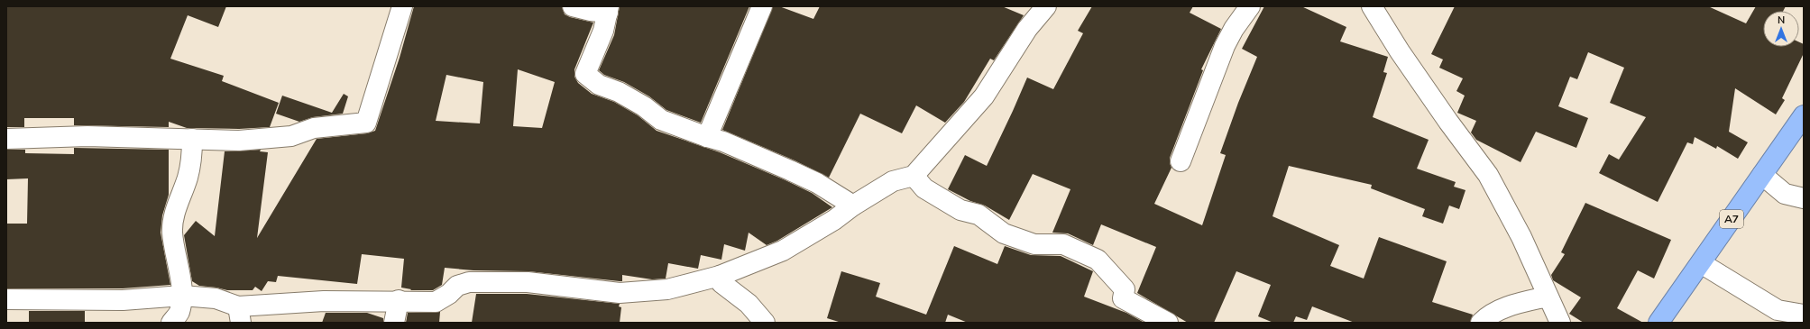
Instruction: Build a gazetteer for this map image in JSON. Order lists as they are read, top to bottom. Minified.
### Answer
{"streets":{"highway":["A7"]},"north":"top"}
